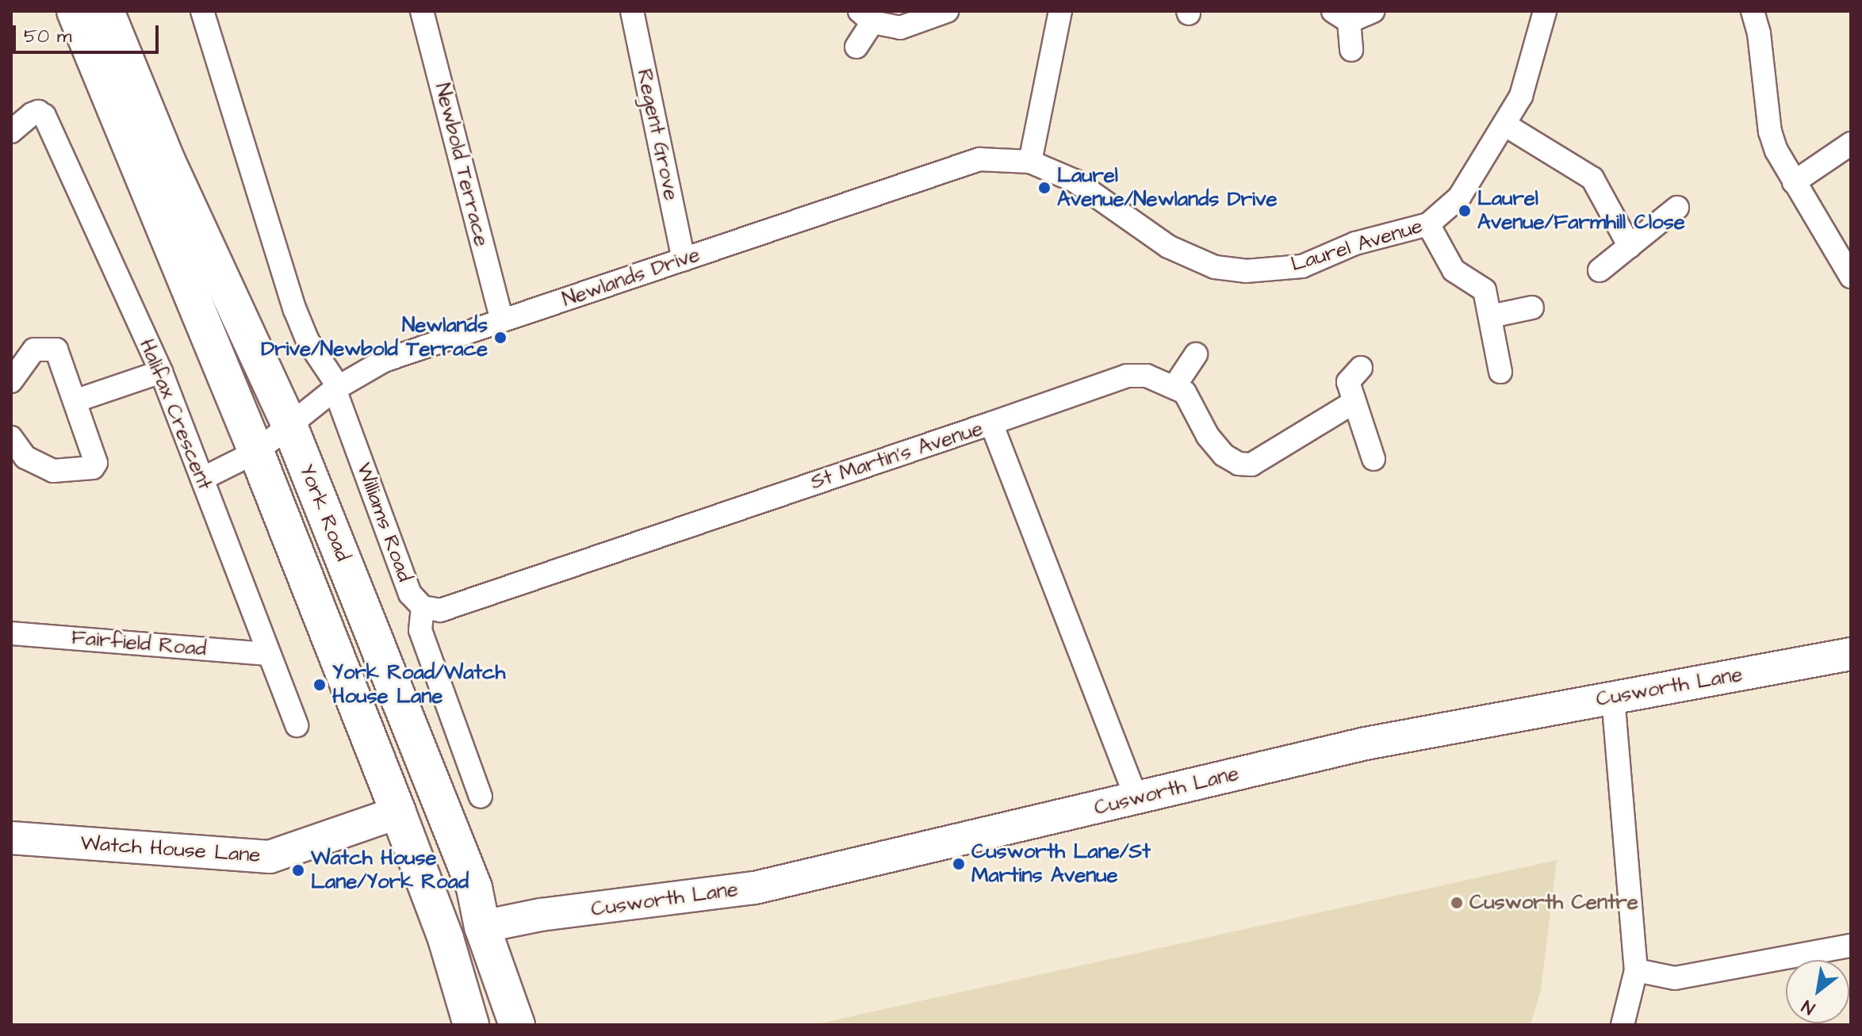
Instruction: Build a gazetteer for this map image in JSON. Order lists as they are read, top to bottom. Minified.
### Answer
{"streets":{"highway":["York Road"],"street":["Regent Grove","Newbold Terrace","Laurel Avenue","Newlands Drive","Halifax Crescent","St Martin's Avenue","Williams Road","Fairfield Road","Cusworth Lane","Watch House Lane"]},"crossings":[["Regent Grove","Newlands Drive"],["Newbold Terrace","Newlands Drive"],["Laurel Avenue","Newlands Drive"],["Newlands Drive","Halifax Crescent"],["Newlands Drive","York Road"],["Newlands Drive","Williams Road"],["Halifax Crescent","Fairfield Road"],["St Martin's Avenue","Williams Road"],["St Martin's Avenue","Cusworth Lane"],["York Road","Cusworth Lane"],["York Road","Watch House Lane"]],"places":["Laurel Avenue/Newlands Drive","Laurel Avenue/Farmhill Close","Newlands Drive/Newbold Terrace","York Road/Watch House Lane","Cusworth Lane/St Martins Avenue","Watch House Lane/York Road","Cusworth Centre"],"scale_bar":"50 m","north":"bottom left"}
